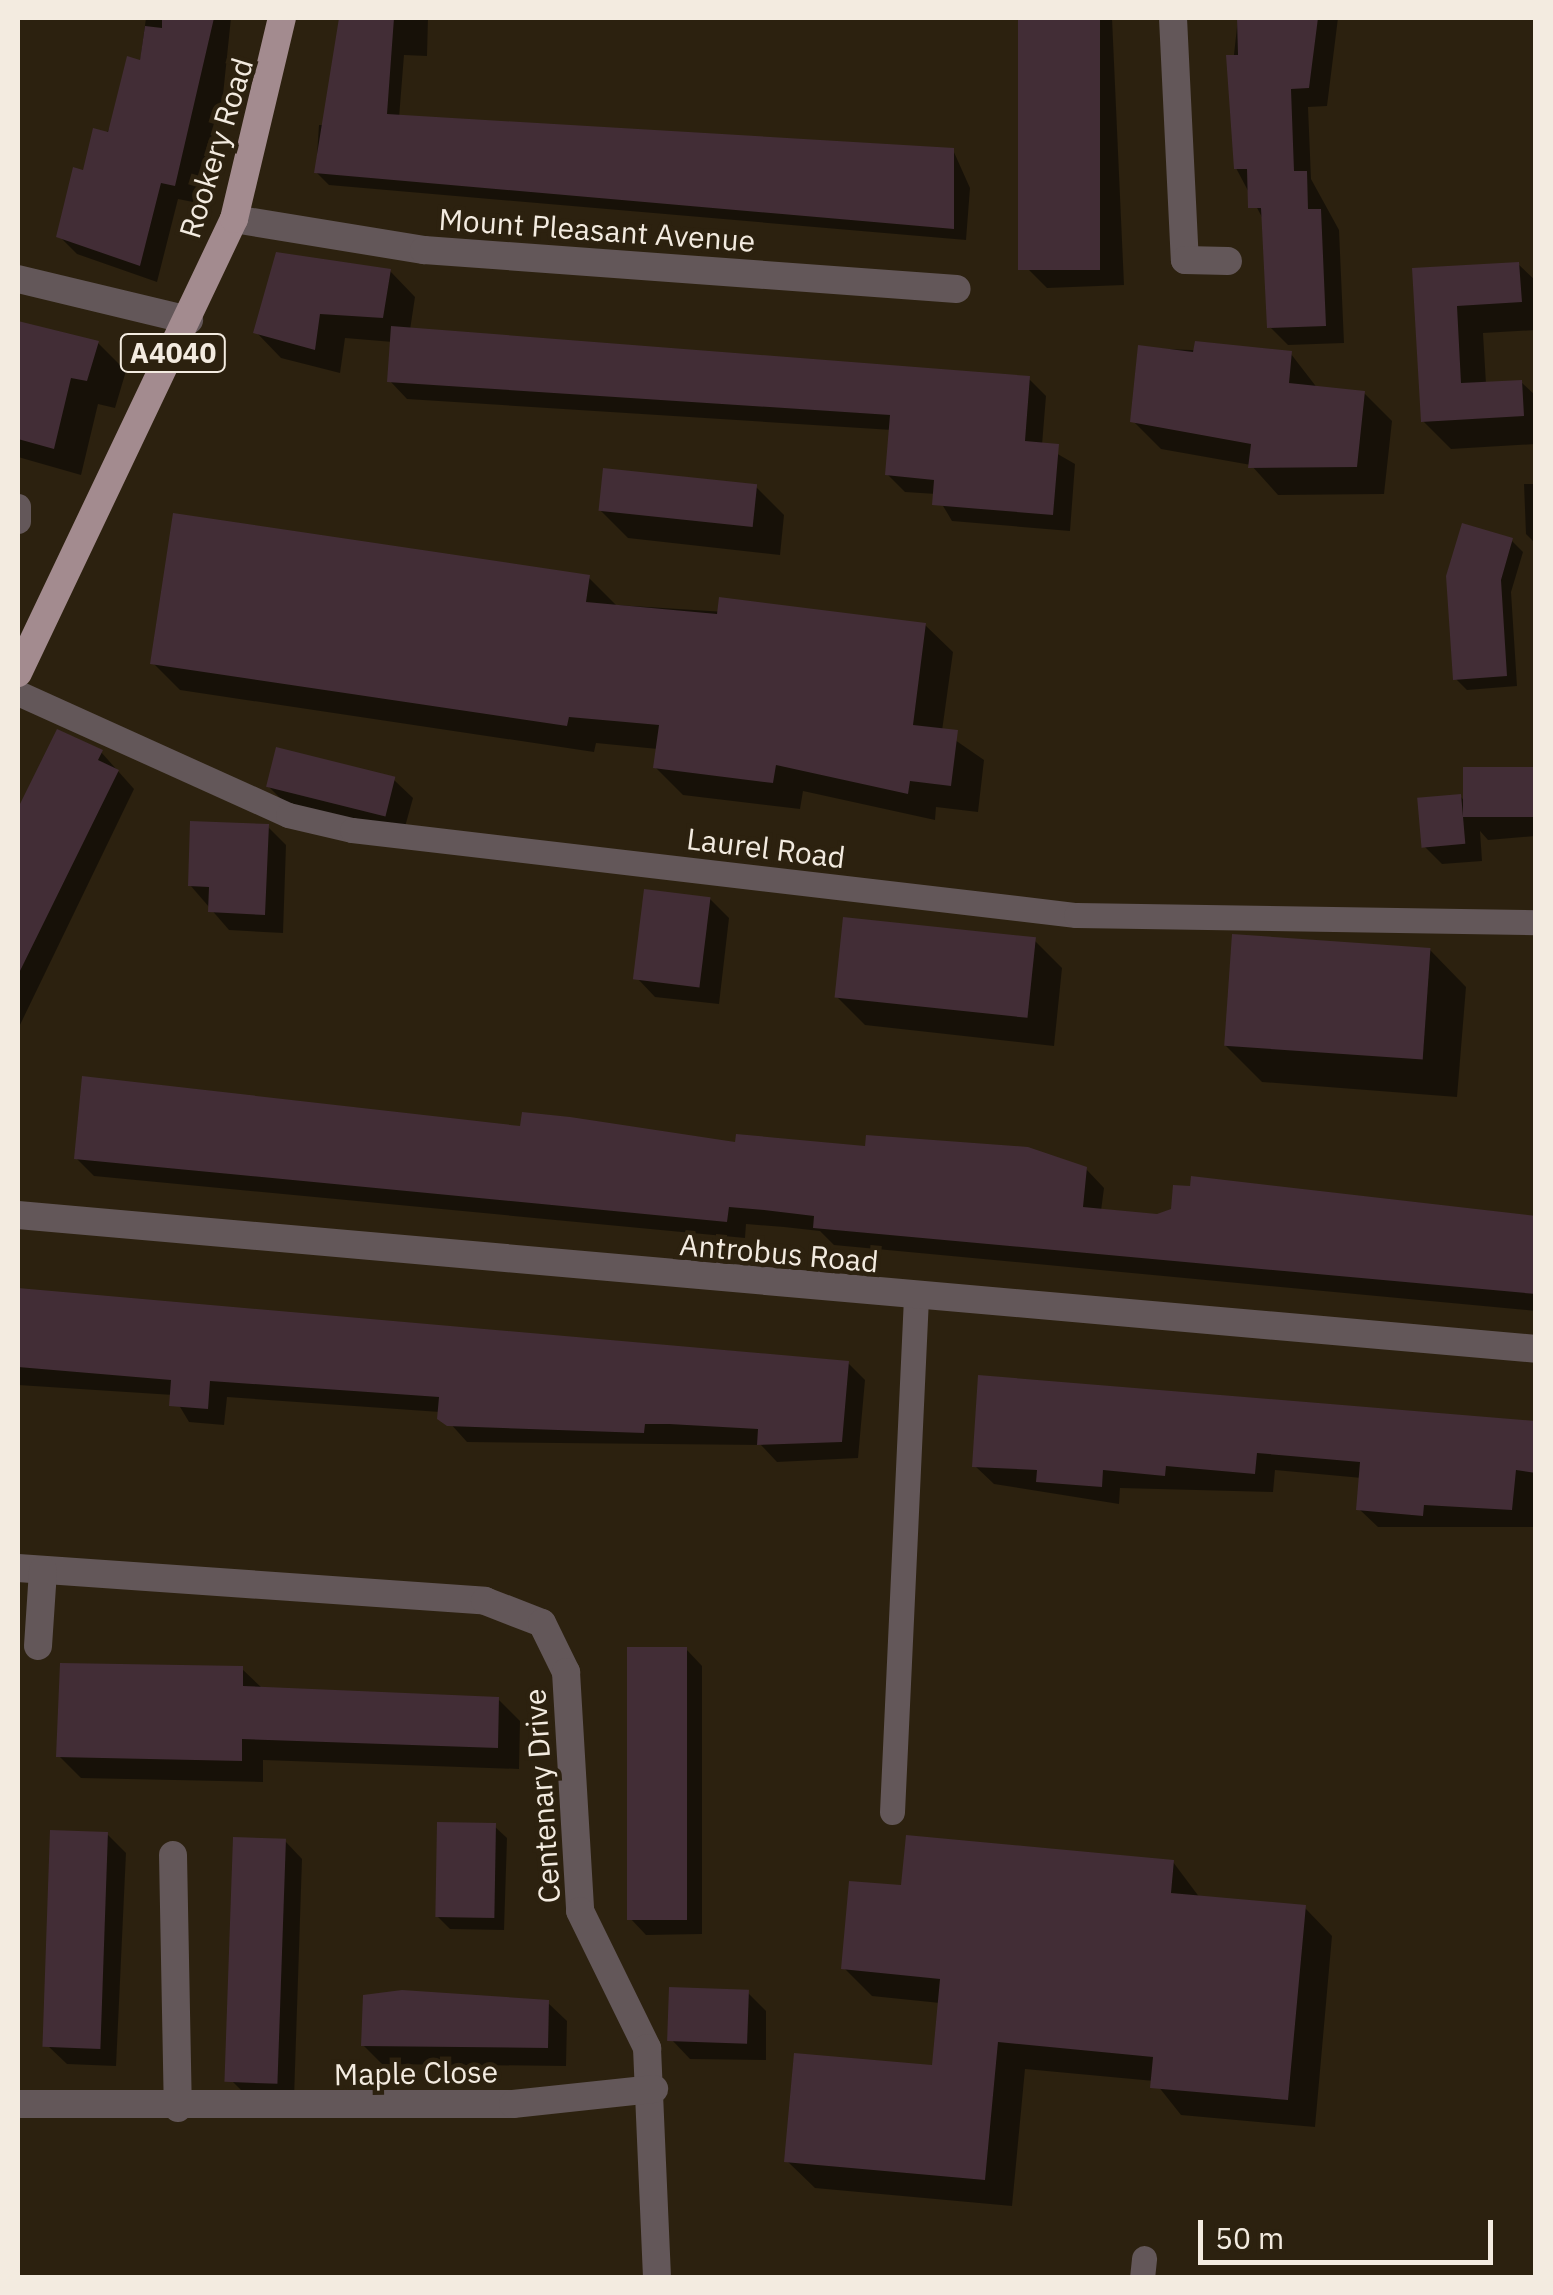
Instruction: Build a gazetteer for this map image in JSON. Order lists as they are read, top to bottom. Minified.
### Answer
{"streets":{"main road":["Rookery Road","A4040"],"street":["Mount Pleasant Avenue","Antrobus Road","Centenary Drive","Maple Close"],"lane":["Laurel Road"]},"crossings":[["Rookery Road","Mount Pleasant Avenue"],["Centenary Drive","Maple Close"]],"scale_bar":"50 m"}
